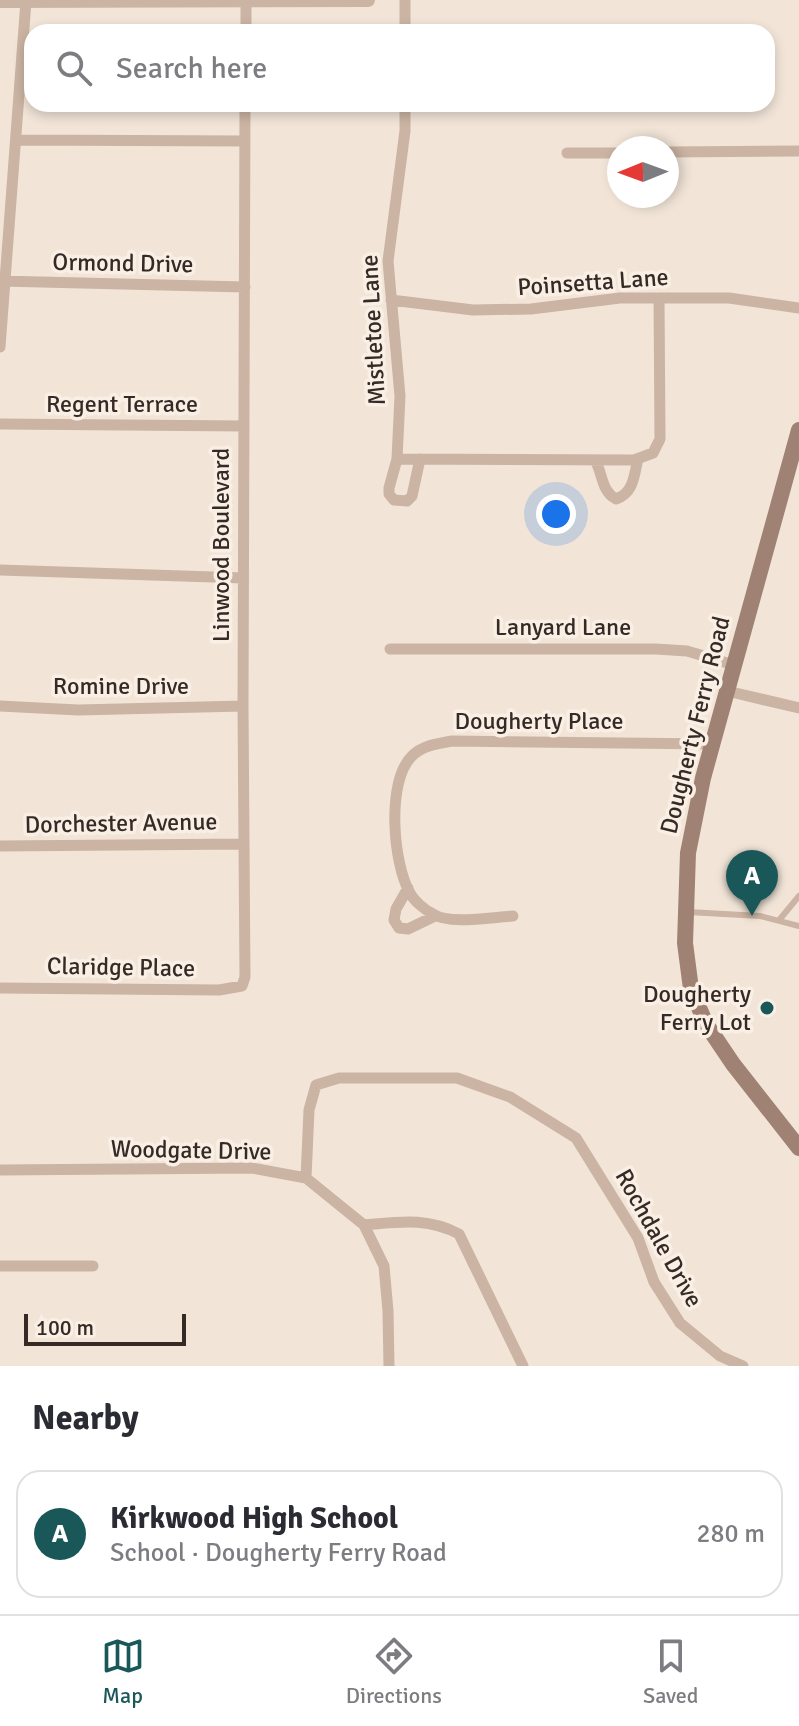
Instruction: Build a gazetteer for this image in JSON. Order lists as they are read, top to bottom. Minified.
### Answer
{"streets":{"main road":["Dougherty Ferry Road"],"street":["Ormond Drive","Poinsetta Lane","Mistletoe Lane","Regent Terrace","Linwood Boulevard","Lanyard Lane","Romine Drive","Dougherty Place","Dorchester Avenue","Claridge Place","Woodgate Drive","Rochdale Drive"]},"crossings":[["Ormond Drive","Linwood Boulevard"],["Poinsetta Lane","Mistletoe Lane"],["Regent Terrace","Linwood Boulevard"],["Linwood Boulevard","Romine Drive"],["Linwood Boulevard","Dorchester Avenue"],["Linwood Boulevard","Claridge Place"],["Lanyard Lane","Dougherty Ferry Road"],["Dougherty Place","Dougherty Ferry Road"],["Woodgate Drive","Rochdale Drive"]],"places":["Dougherty Ferry Lot"],"scale_bar":"100 m","north":"left","page":{"search":"Search here","pins":"A","scale":"100 m","heading":"Nearby","list":[{"mark":"A","name":"Kirkwood High School","note":"School · Dougherty Ferry Road","value":"280 m"}],"nav":["Map","Directions","Saved"]}}
